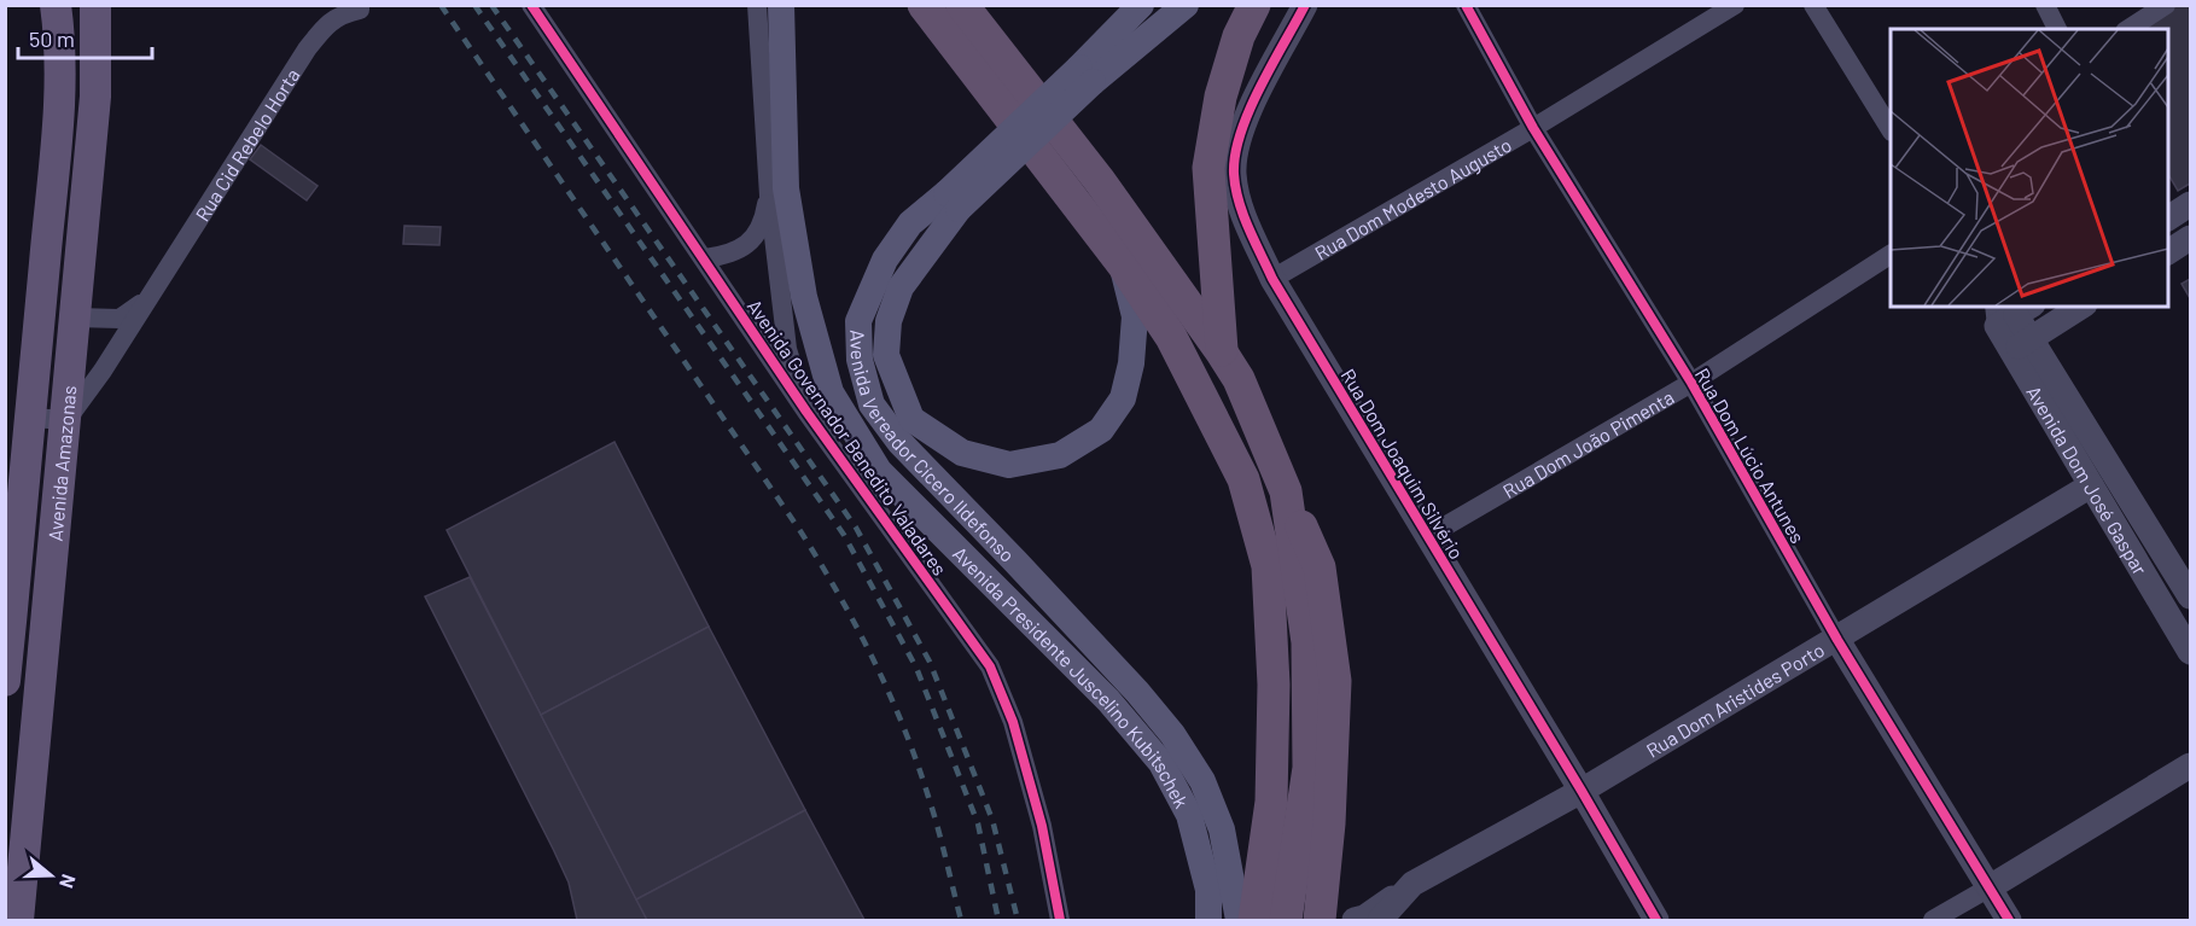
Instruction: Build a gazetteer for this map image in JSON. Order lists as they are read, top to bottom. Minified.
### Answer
{"streets":{"main road":["Avenida Vereador Cícero Ildefonso","Avenida Amazonas","Avenida Presidente Juscelino Kubitschek"],"street":["Rua Cid Rebelo Horta","Rua Dom Modesto Augusto","Avenida Governador Benedito Valadares","Rua Dom João Pimenta","Rua Dom Lúcio Antunes","Rua Dom Joaquim Silvério","Avenida Dom José Gaspar","Rua Dom Aristides Porto"]},"crossings":[["Rua Cid Rebelo Horta","Avenida Amazonas"],["Rua Dom Modesto Augusto","Rua Dom Lúcio Antunes"],["Rua Dom Modesto Augusto","Rua Dom Joaquim Silvério"],["Rua Dom João Pimenta","Rua Dom Lúcio Antunes"],["Rua Dom João Pimenta","Rua Dom Joaquim Silvério"],["Rua Dom Lúcio Antunes","Rua Dom Aristides Porto"],["Rua Dom Joaquim Silvério","Rua Dom Aristides Porto"],["Avenida Dom José Gaspar","Rua Dom Aristides Porto"]],"scale_bar":"50 m","north":"right"}
